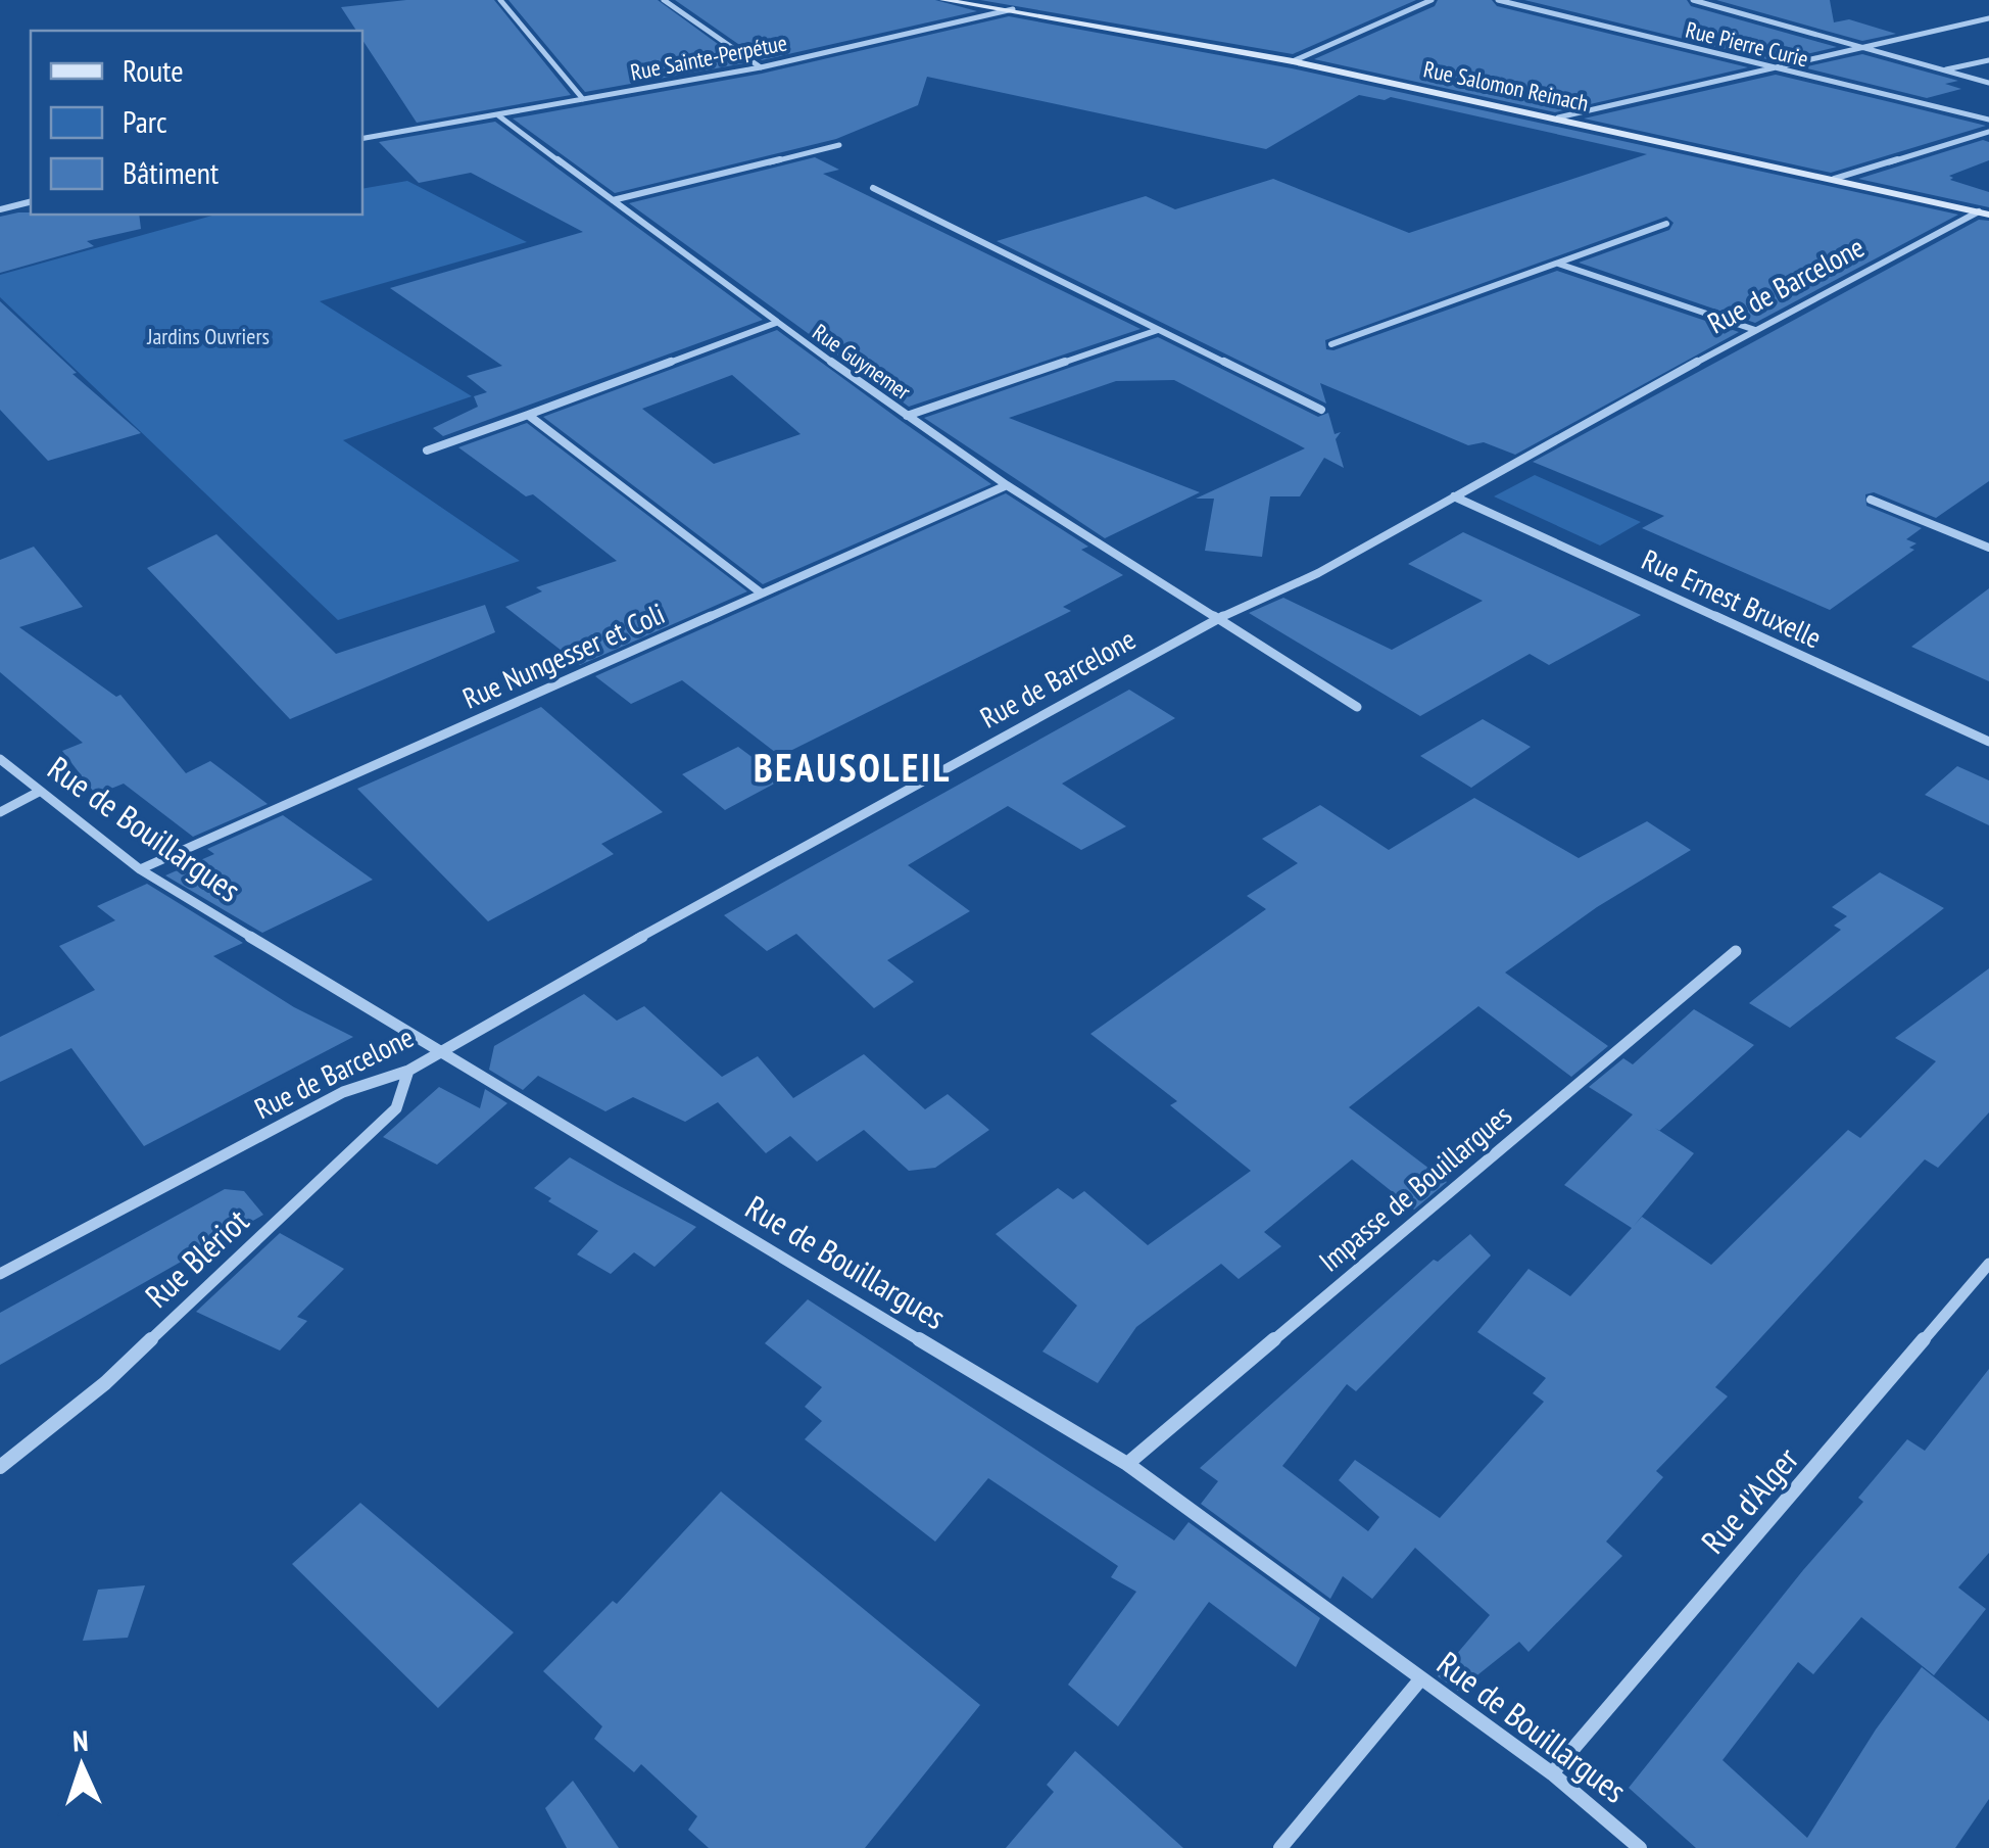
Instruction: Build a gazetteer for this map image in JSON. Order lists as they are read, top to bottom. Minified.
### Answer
{"streets":{"street":["Rue Pierre Curie","Rue Sainte-Perpétue","Rue Salomon Reinach","Rue de Barcelone","Rue Guynemer","Rue Ernest Bruxelle","Rue Nungesser et Coli","Rue de Bouillargues","Impasse de Bouillargues","Rue Blériot","Rue d'Alger"]},"crossings":[["Rue Sainte-Perpétue","Rue Salomon Reinach"],["Rue Sainte-Perpétue","Rue Guynemer"],["Rue Salomon Reinach","Rue de Barcelone"],["Rue de Barcelone","Rue Guynemer"],["Rue de Barcelone","Rue Ernest Bruxelle"],["Rue de Barcelone","Rue de Bouillargues"],["Rue de Barcelone","Rue Blériot"],["Rue Guynemer","Rue Nungesser et Coli"],["Rue Nungesser et Coli","Rue de Bouillargues"],["Rue de Bouillargues","Impasse de Bouillargues"],["Rue de Bouillargues","Rue d'Alger"]],"districts":["BEAUSOLEIL"],"parks":["Jardins Ouvriers"],"legend":["Route","Parc","Bâtiment"],"north":"top"}
